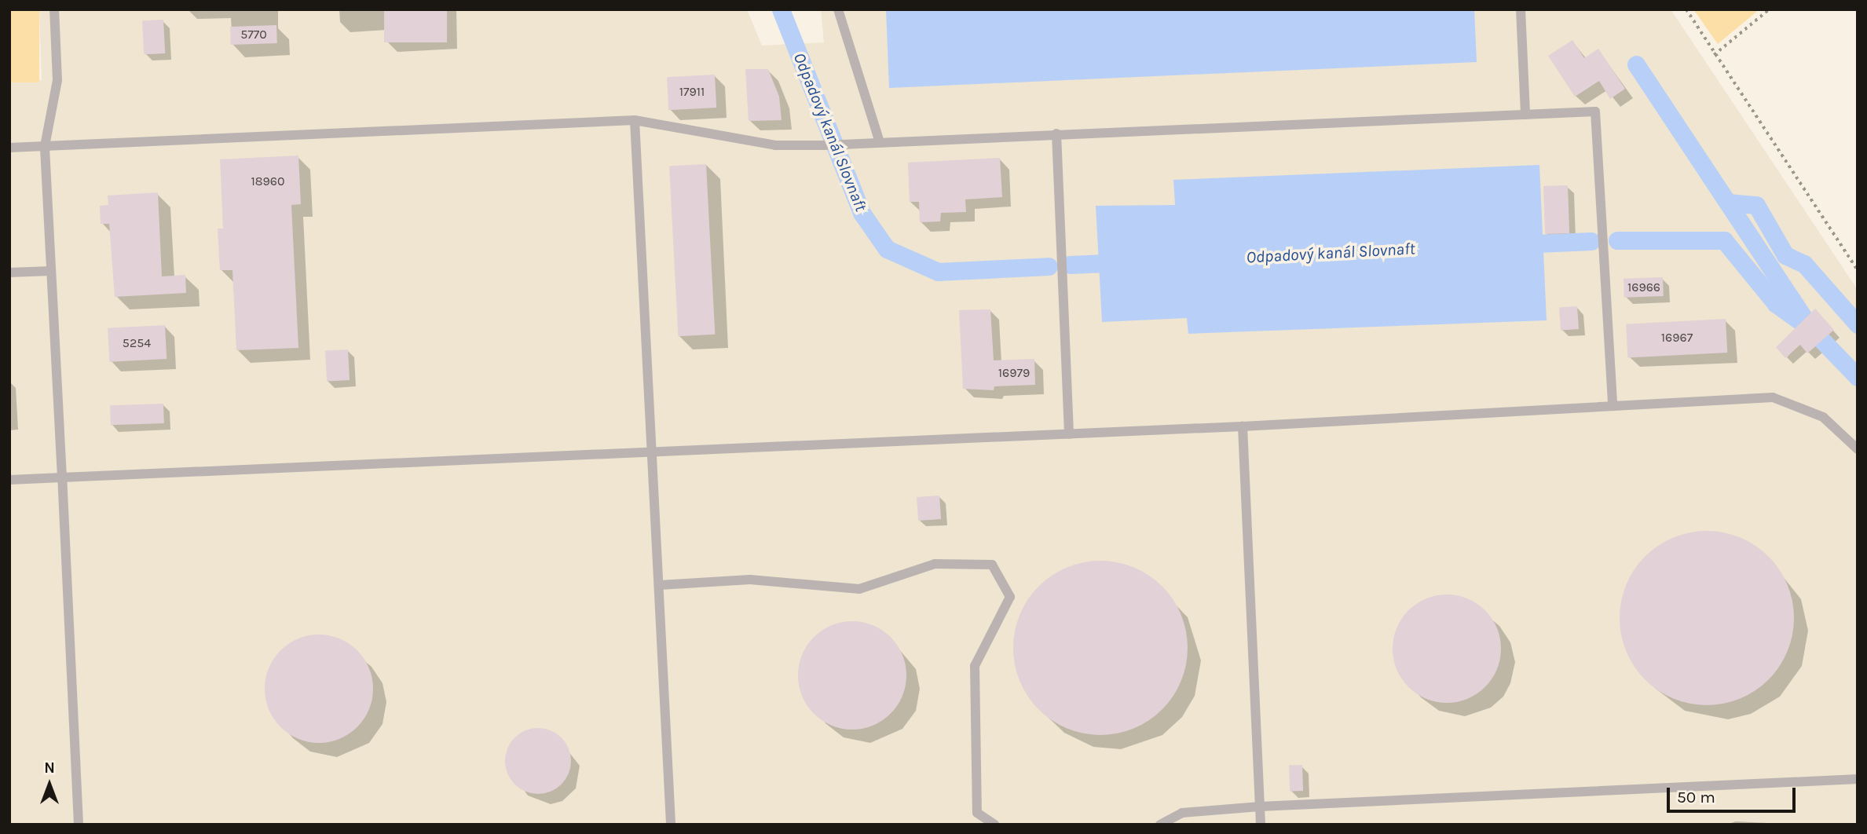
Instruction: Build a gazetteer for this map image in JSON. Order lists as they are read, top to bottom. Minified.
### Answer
{"water":["Odpadový kanál Slovnaft"],"house_numbers":["5770","17911","18960","16966","16967","5254","16979"],"scale_bar":"50 m","north":"top"}
